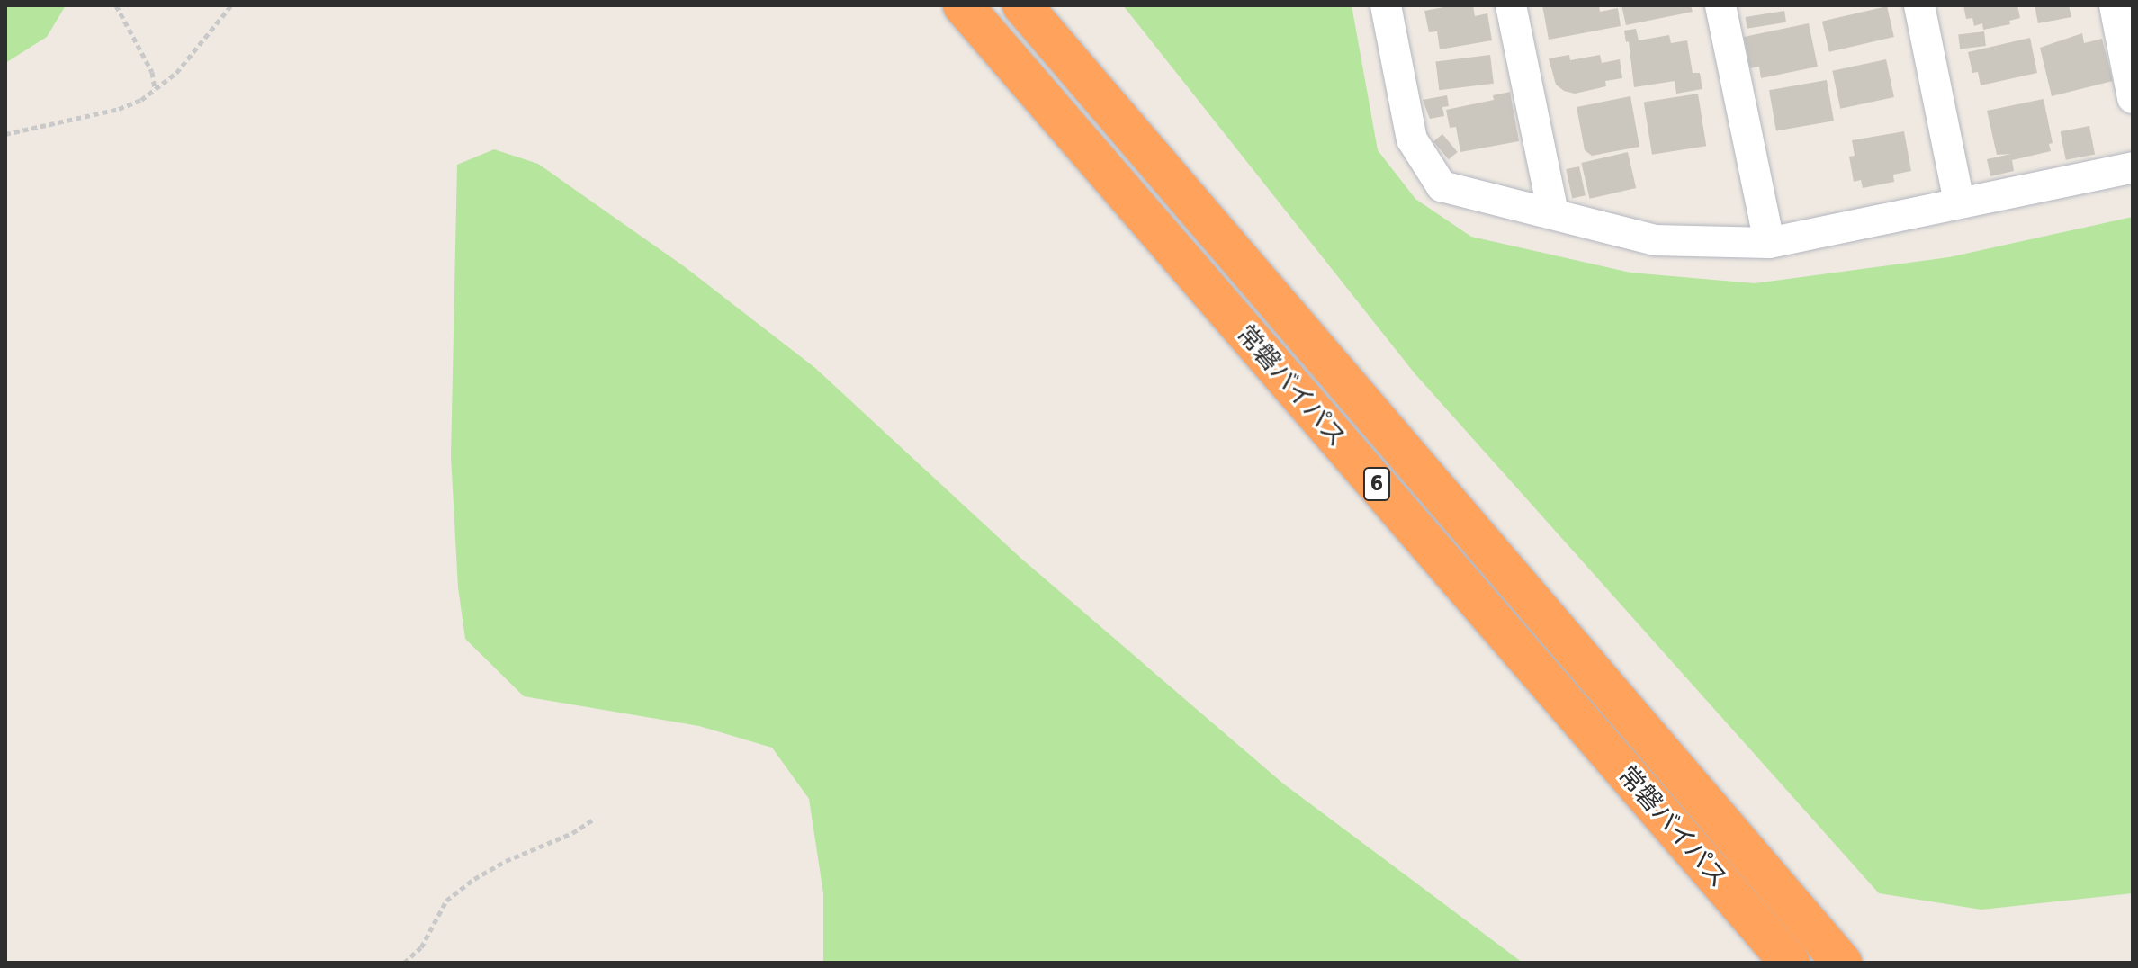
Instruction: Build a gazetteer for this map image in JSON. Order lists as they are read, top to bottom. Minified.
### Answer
{"streets":{"highway":["常磐バイパス","6"]}}
